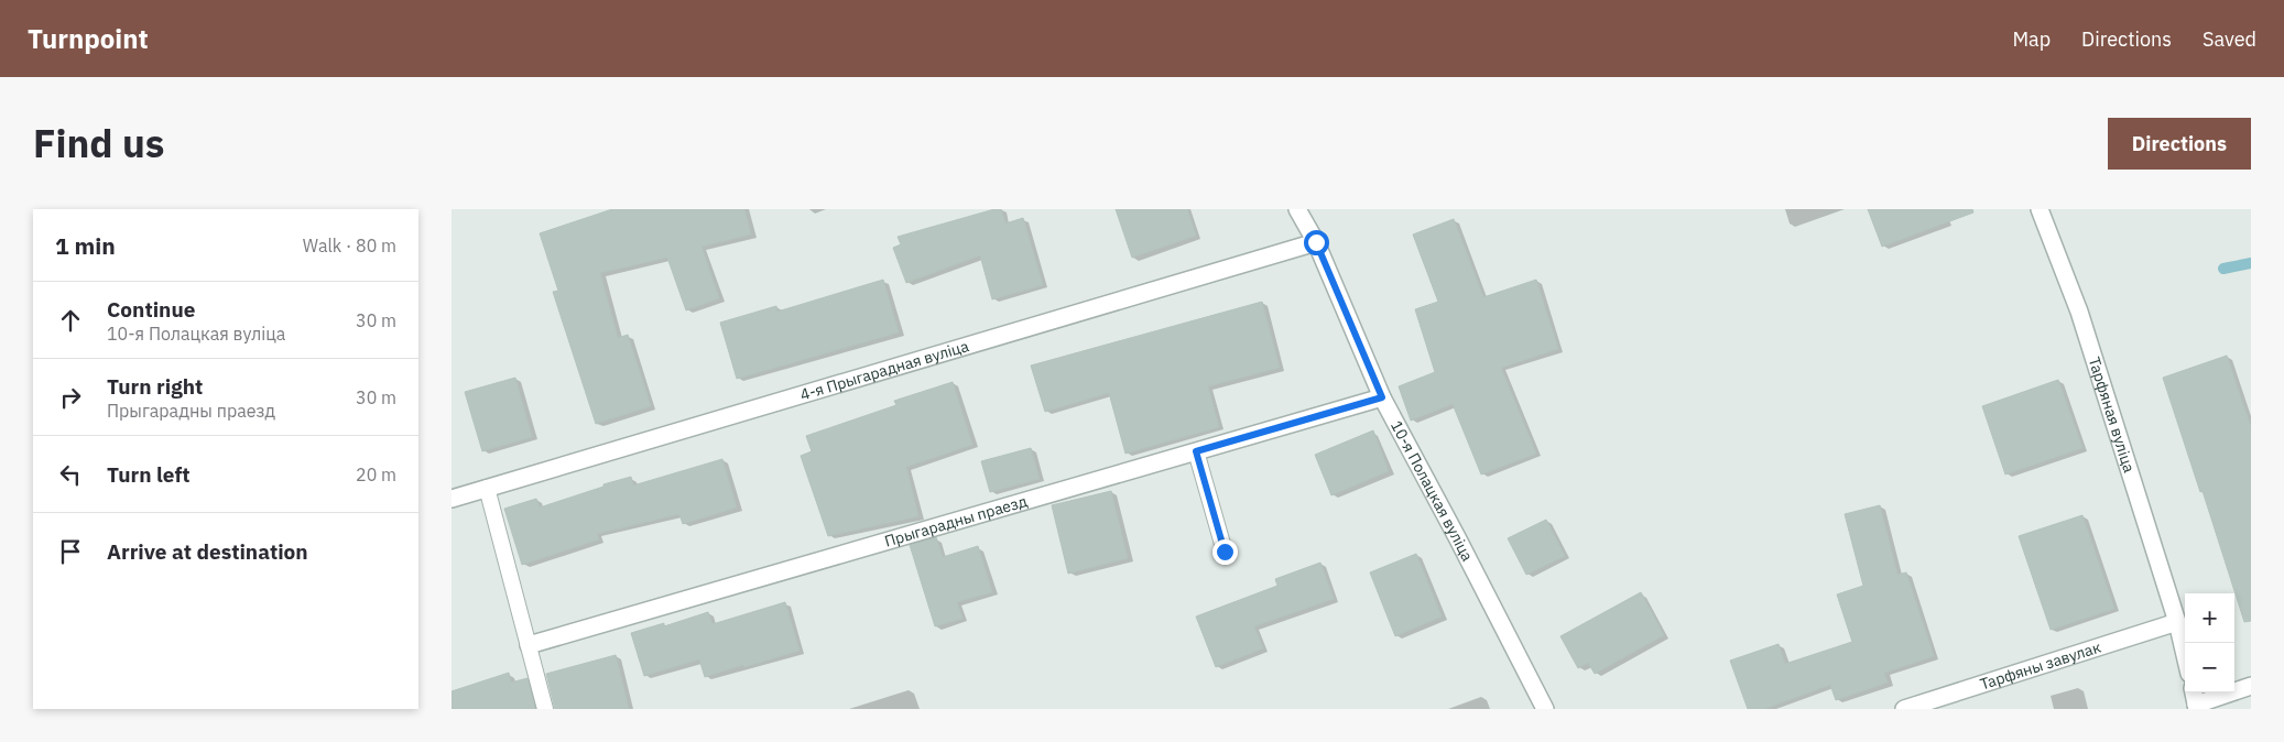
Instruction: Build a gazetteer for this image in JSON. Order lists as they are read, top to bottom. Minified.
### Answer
{"streets":{"street":["4-я Прыгарадная вуліца","Тарфяная вуліца","10-я Полацкая вуліца","Прыгарадны праезд","Тарфяны завулак"]},"crossings":[["4-я Прыгарадная вуліца","10-я Полацкая вуліца"],["Тарфяная вуліца","Тарфяны завулак"],["10-я Полацкая вуліца","Прыгарадны праезд"]],"page":{"header":"Turnpoint","nav":["Map","Directions","Saved"],"title":"Find us","buttons":"Directions","heading":["1 min","Walk · 80 m"],"list":[["Continue","10-я Полацкая вуліца","30 m"],["Turn right","Прыгарадны праезд","30 m"],["Turn left","20 m"],"Arrive at destination"],"map_buttons":["+","−"]}}
